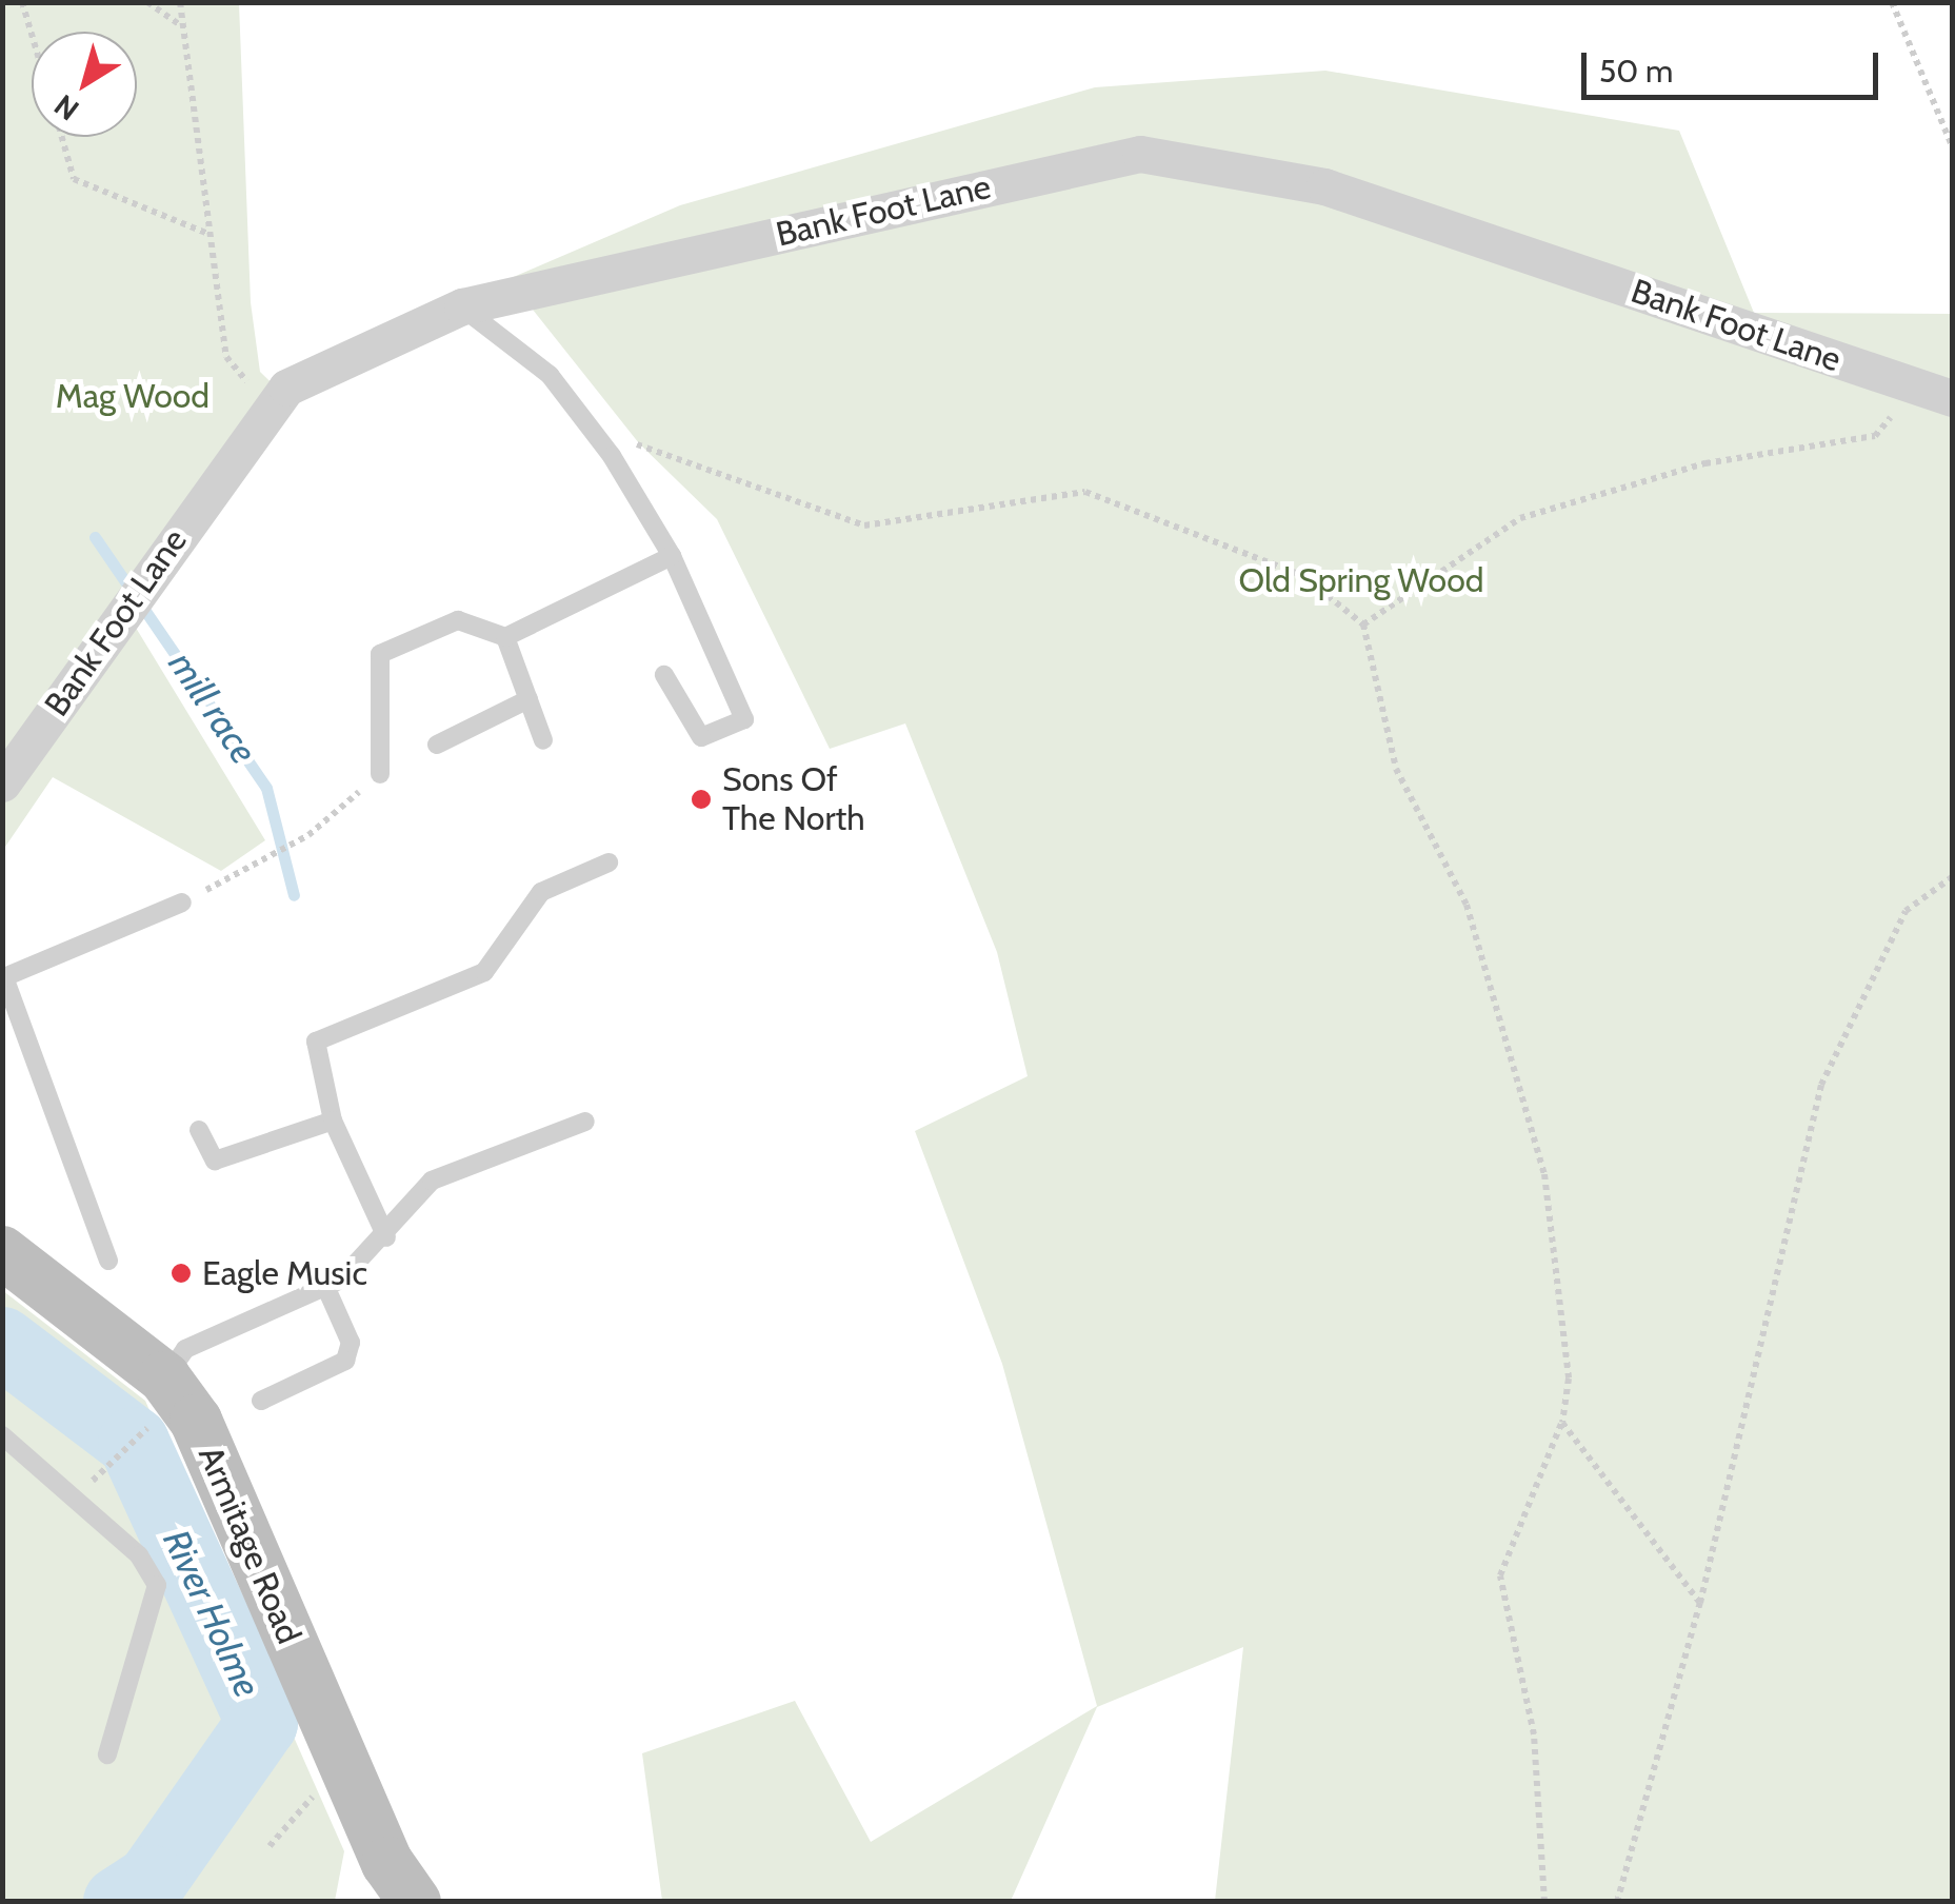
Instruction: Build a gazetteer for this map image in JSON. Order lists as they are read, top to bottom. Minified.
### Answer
{"streets":{"main road":["Armitage Road"],"street":["Bank Foot Lane"]},"water":["mill race","River Holme"],"parks":["Mag Wood","Old Spring Wood"],"places":["Sons Of The North","Eagle Music"],"scale_bar":"50 m","north":"bottom left"}
